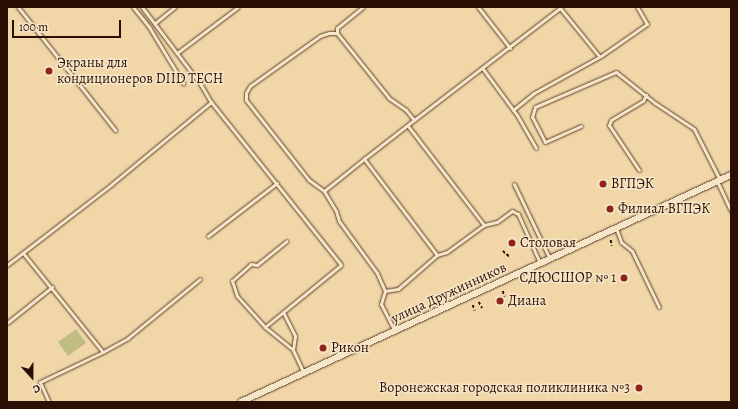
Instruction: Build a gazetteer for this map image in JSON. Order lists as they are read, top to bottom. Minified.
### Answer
{"streets":{"street":["улица Дружинников"]},"places":["Экраны для кондиционеров DIID TECH","ВГПЭК","Филиал ВГПЭК","Столовая","СДЮСШОР № 1","Диана","Рикон","Воронежская городская поликлиника №3"],"scale_bar":"100 m","north":"bottom"}
